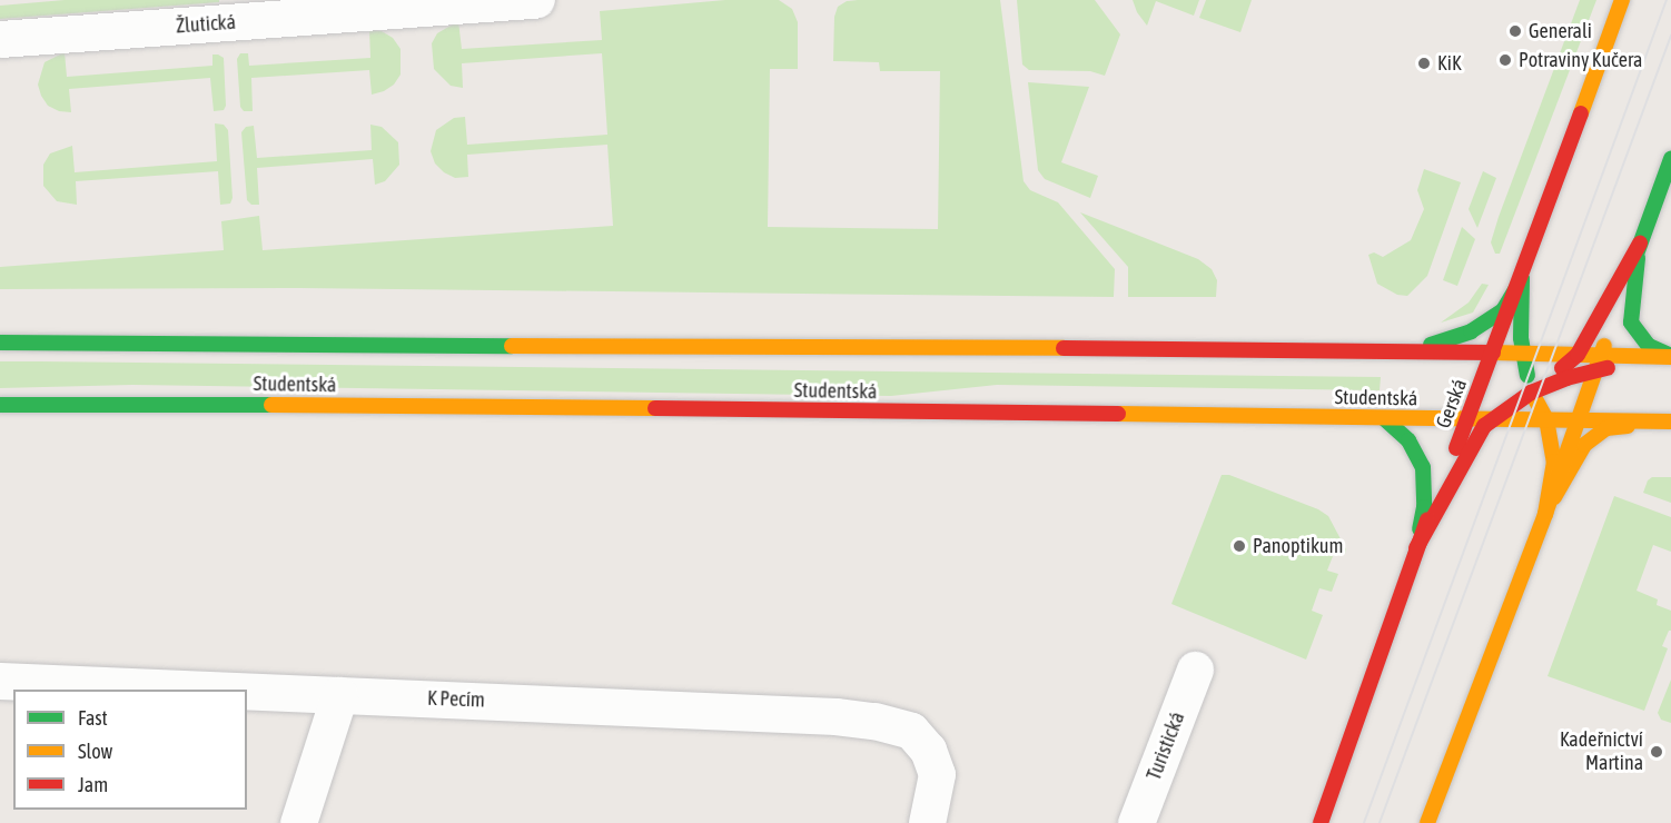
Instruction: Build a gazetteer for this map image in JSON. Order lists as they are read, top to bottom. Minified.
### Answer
{"streets":{"main road":["Studentská","Gerská"],"street":["Žlutická","K Pecím","Turistická"]},"crossings":[["Studentská","Gerská"]],"places":["Generali","Potraviny Kučera","KiK","Panoptikum","Kadeřnictví Martina"],"legend":["Fast","Slow","Jam"]}
